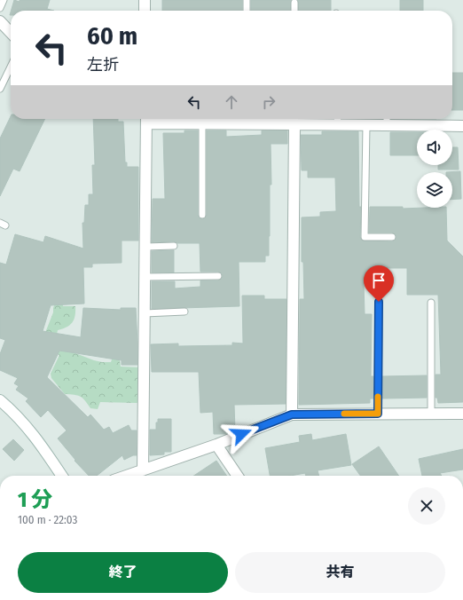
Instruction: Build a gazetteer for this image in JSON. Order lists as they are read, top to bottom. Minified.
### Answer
{"page":{"turn":["60 m","左折"],"heading":["1 分","100 m · 22:03"],"buttons":["終了","共有"]}}
